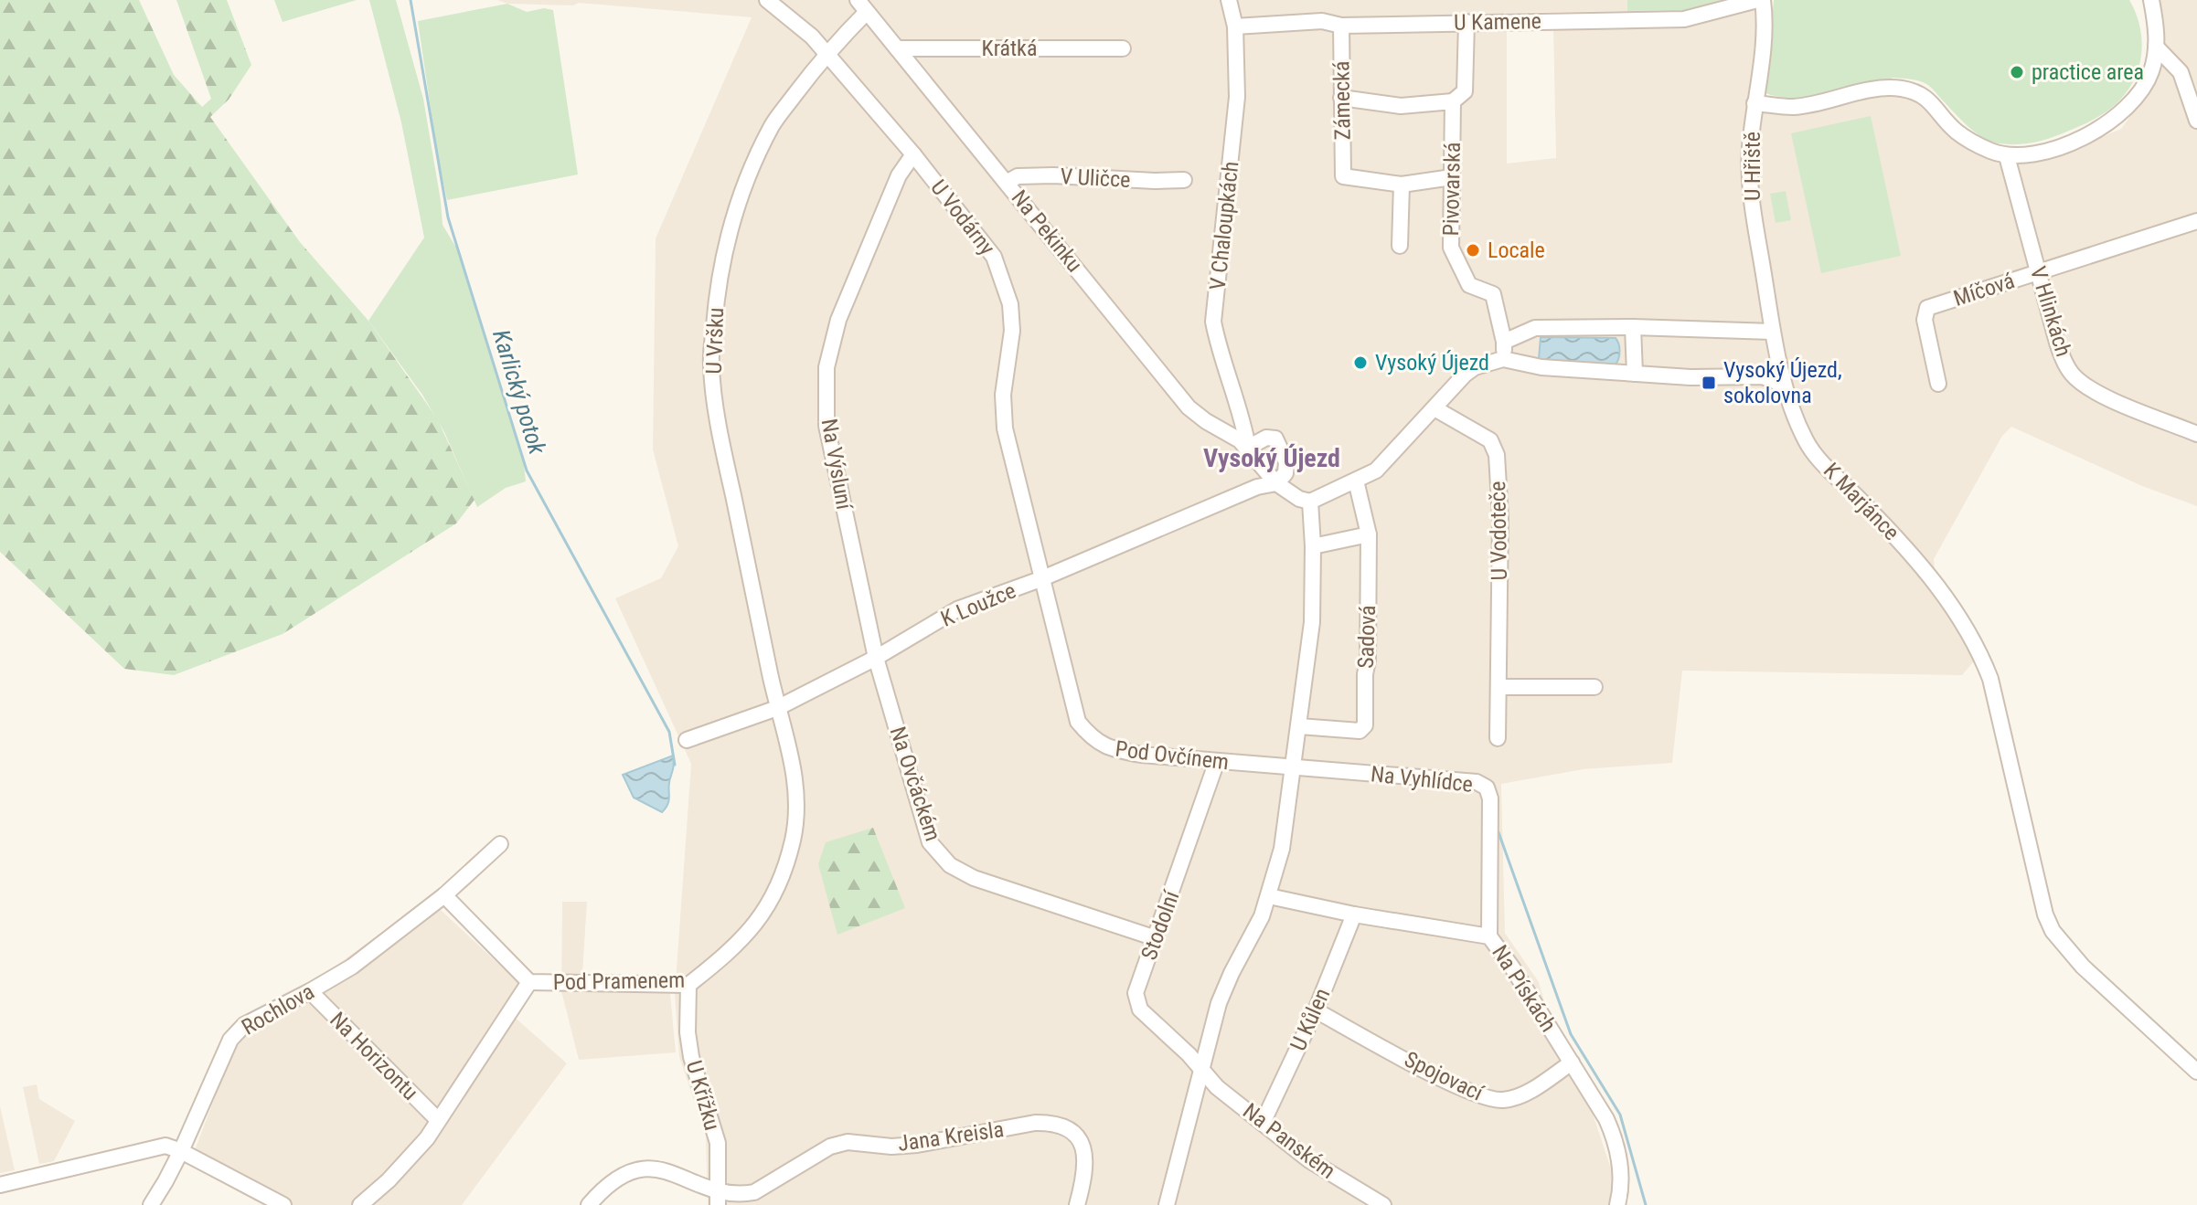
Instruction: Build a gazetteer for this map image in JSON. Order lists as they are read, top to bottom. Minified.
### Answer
{"streets":{"street":["U Kamene","Krátká","Zámecká","U Hřiště","V Uličce","Pivovarská","U Vodárny","V Chaloupkách","Na Pekinku","Míčová","V Hlinkách","U Vršku","Na Výsluní","K Marjánce","U Vodoteče","K Loužce","Sadová","Pod Ovčínem","Na Vyhlídce","Na Ovčáckém","Stodolní","Pod Pramenem","Na Pískách","Rochlova","U Kůlen","Na Horizontu","Spojovací","U Křížku","Jana Kreisla","Na Panském"]},"crossings":[["U Kamene","Zámecká"],["U Kamene","U Hřiště"],["U Kamene","Pivovarská"],["U Kamene","V Chaloupkách"],["Krátká","Na Pekinku"],["U Hřiště","K Marjánce"],["V Uličce","Na Pekinku"],["U Vodárny","U Vršku"],["U Vodárny","Na Výsluní"],["U Vodárny","K Loužce"],["U Vodárny","Pod Ovčínem"],["V Chaloupkách","Na Pekinku"],["Na Pekinku","U Vršku"],["Míčová","V Hlinkách"],["U Vršku","K Loužce"],["U Vršku","Pod Pramenem"],["Na Výsluní","K Loužce"],["Na Výsluní","Na Ovčáckém"],["K Loužce","Pod Ovčínem"],["K Loužce","Na Ovčáckém"],["K Loužce","Pod Pramenem"],["Pod Ovčínem","Na Vyhlídce"],["Pod Ovčínem","Stodolní"],["Na Vyhlídce","Na Pískách"],["Na Ovčáckém","Stodolní"],["Stodolní","Na Panském"],["Pod Pramenem","Rochlova"],["Pod Pramenem","Na Horizontu"],["Pod Pramenem","U Křížku"],["Na Pískách","U Kůlen"],["Na Pískách","Spojovací"],["Rochlova","Na Horizontu"],["U Kůlen","Spojovací"],["U Kůlen","Na Panském"],["U Křížku","Jana Kreisla"]],"districts":["Vysoký Újezd"],"water":["Karlický potok"],"places":{"other":["practice area","Locale","Vysoký Újezd"],"transit":["Vysoký Újezd, sokolovna"]}}
